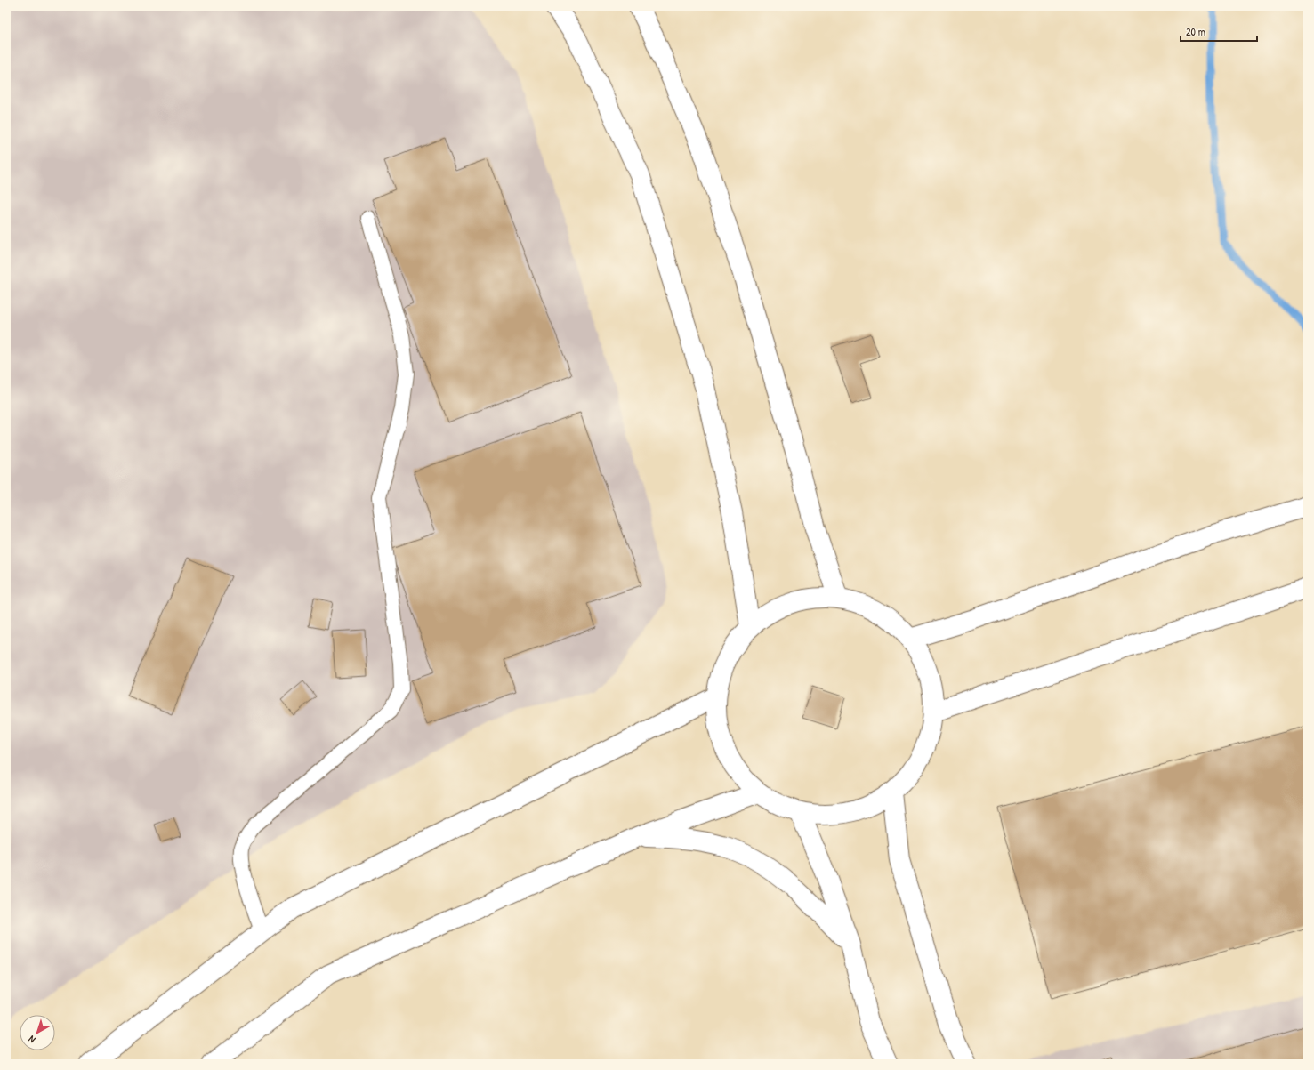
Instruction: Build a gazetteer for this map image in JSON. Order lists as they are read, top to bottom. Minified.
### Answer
{"scale_bar":"20 m","north":"bottom left"}
